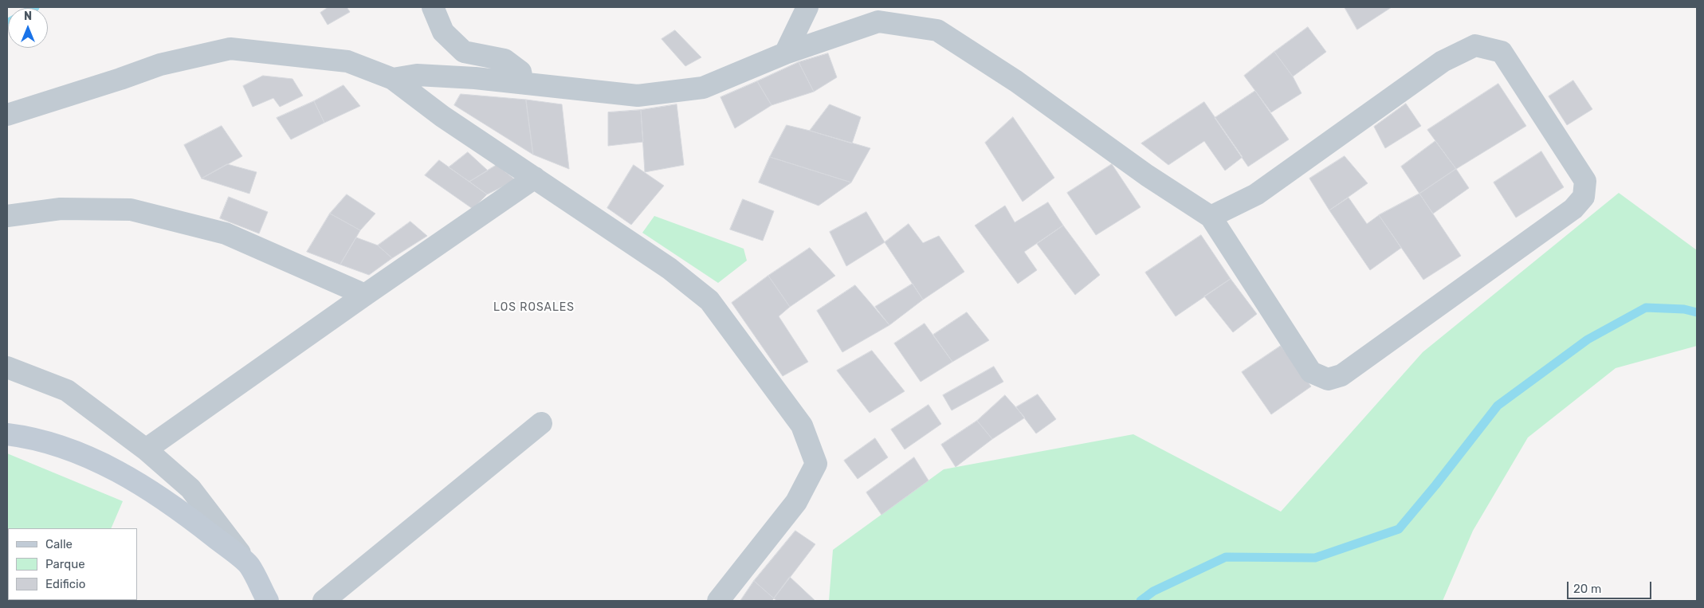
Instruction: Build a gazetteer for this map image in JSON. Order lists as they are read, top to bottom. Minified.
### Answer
{"districts":["LOS ROSALES"],"legend":["Calle","Parque","Edificio"],"scale_bar":"20 m","north":"top"}
